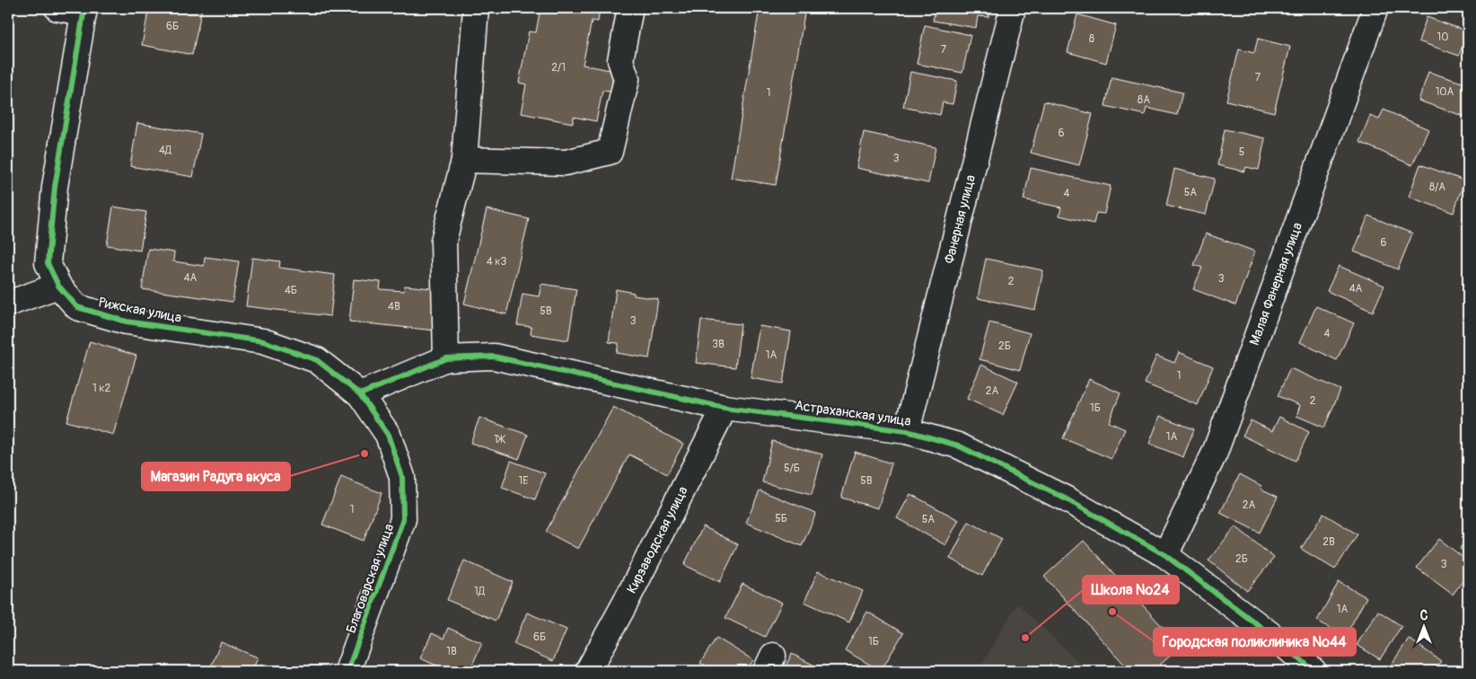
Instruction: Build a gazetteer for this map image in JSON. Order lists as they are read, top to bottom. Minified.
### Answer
{"streets":{"street":["Фанерная улица","Малая Фанерная улица","Рижская улица","Астраханская улица","Кирзаводская улица","Благоварская улица"]},"crossings":[["Фанерная улица","Астраханская улица"],["Малая Фанерная улица","Астраханская улица"],["Рижская улица","Астраханская улица"],["Рижская улица","Благоварская улица"],["Астраханская улица","Кирзаводская улица"],["Астраханская улица","Благоварская улица"]],"places":["Магазин Радуга вкуса","Городская поликлиника №44","Школа №24"],"house_numbers":["6Б","10","8","7","2/1","7","10А","1","8А","6","4Д","5","3","8/А","5А","4","6","4 к3","4А","3","2","4А","4Б","4В","5В","3","4","3В","2Б","1А","1","1 к2","2А","2","1Б","1А","1Ж","5/Б","1Е","5В","2А","1","5Б","5А","2В","2Б","3","1Д","1А","6Б","1Б","1В"],"north":"top"}
